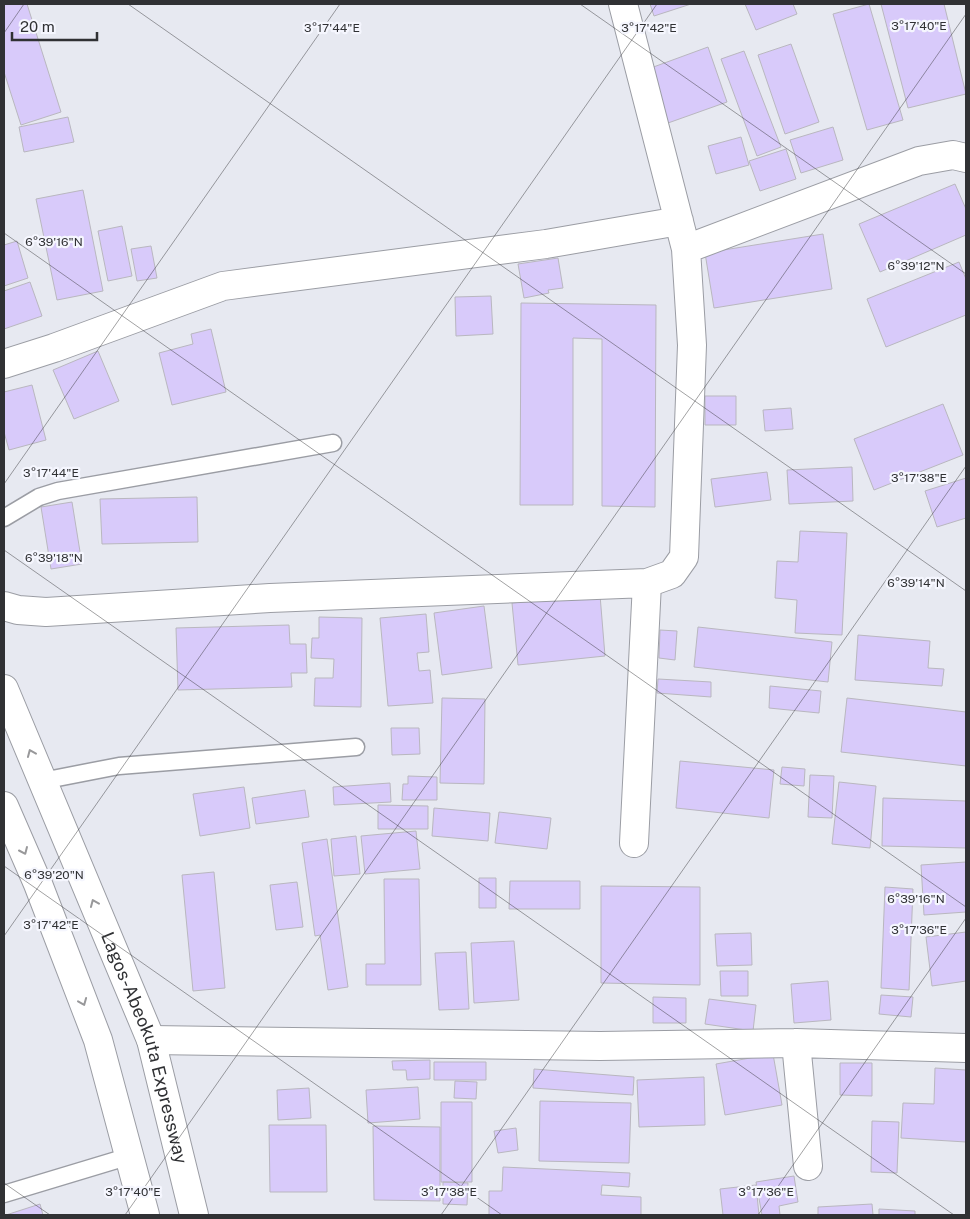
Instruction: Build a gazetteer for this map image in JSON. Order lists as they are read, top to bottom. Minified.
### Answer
{"streets":{"main road":["Lagos-Abeokuta Expressway"]},"scale_bar":"20 m","coordinates":["3°17'40\"E","3°17'44\"E","3°17'42\"E","6°39'16\"N","6°39'12\"N","3°17'38\"E","6°39'18\"N","6°39'14\"N","6°39'20\"N","3°17'36\"E"]}
